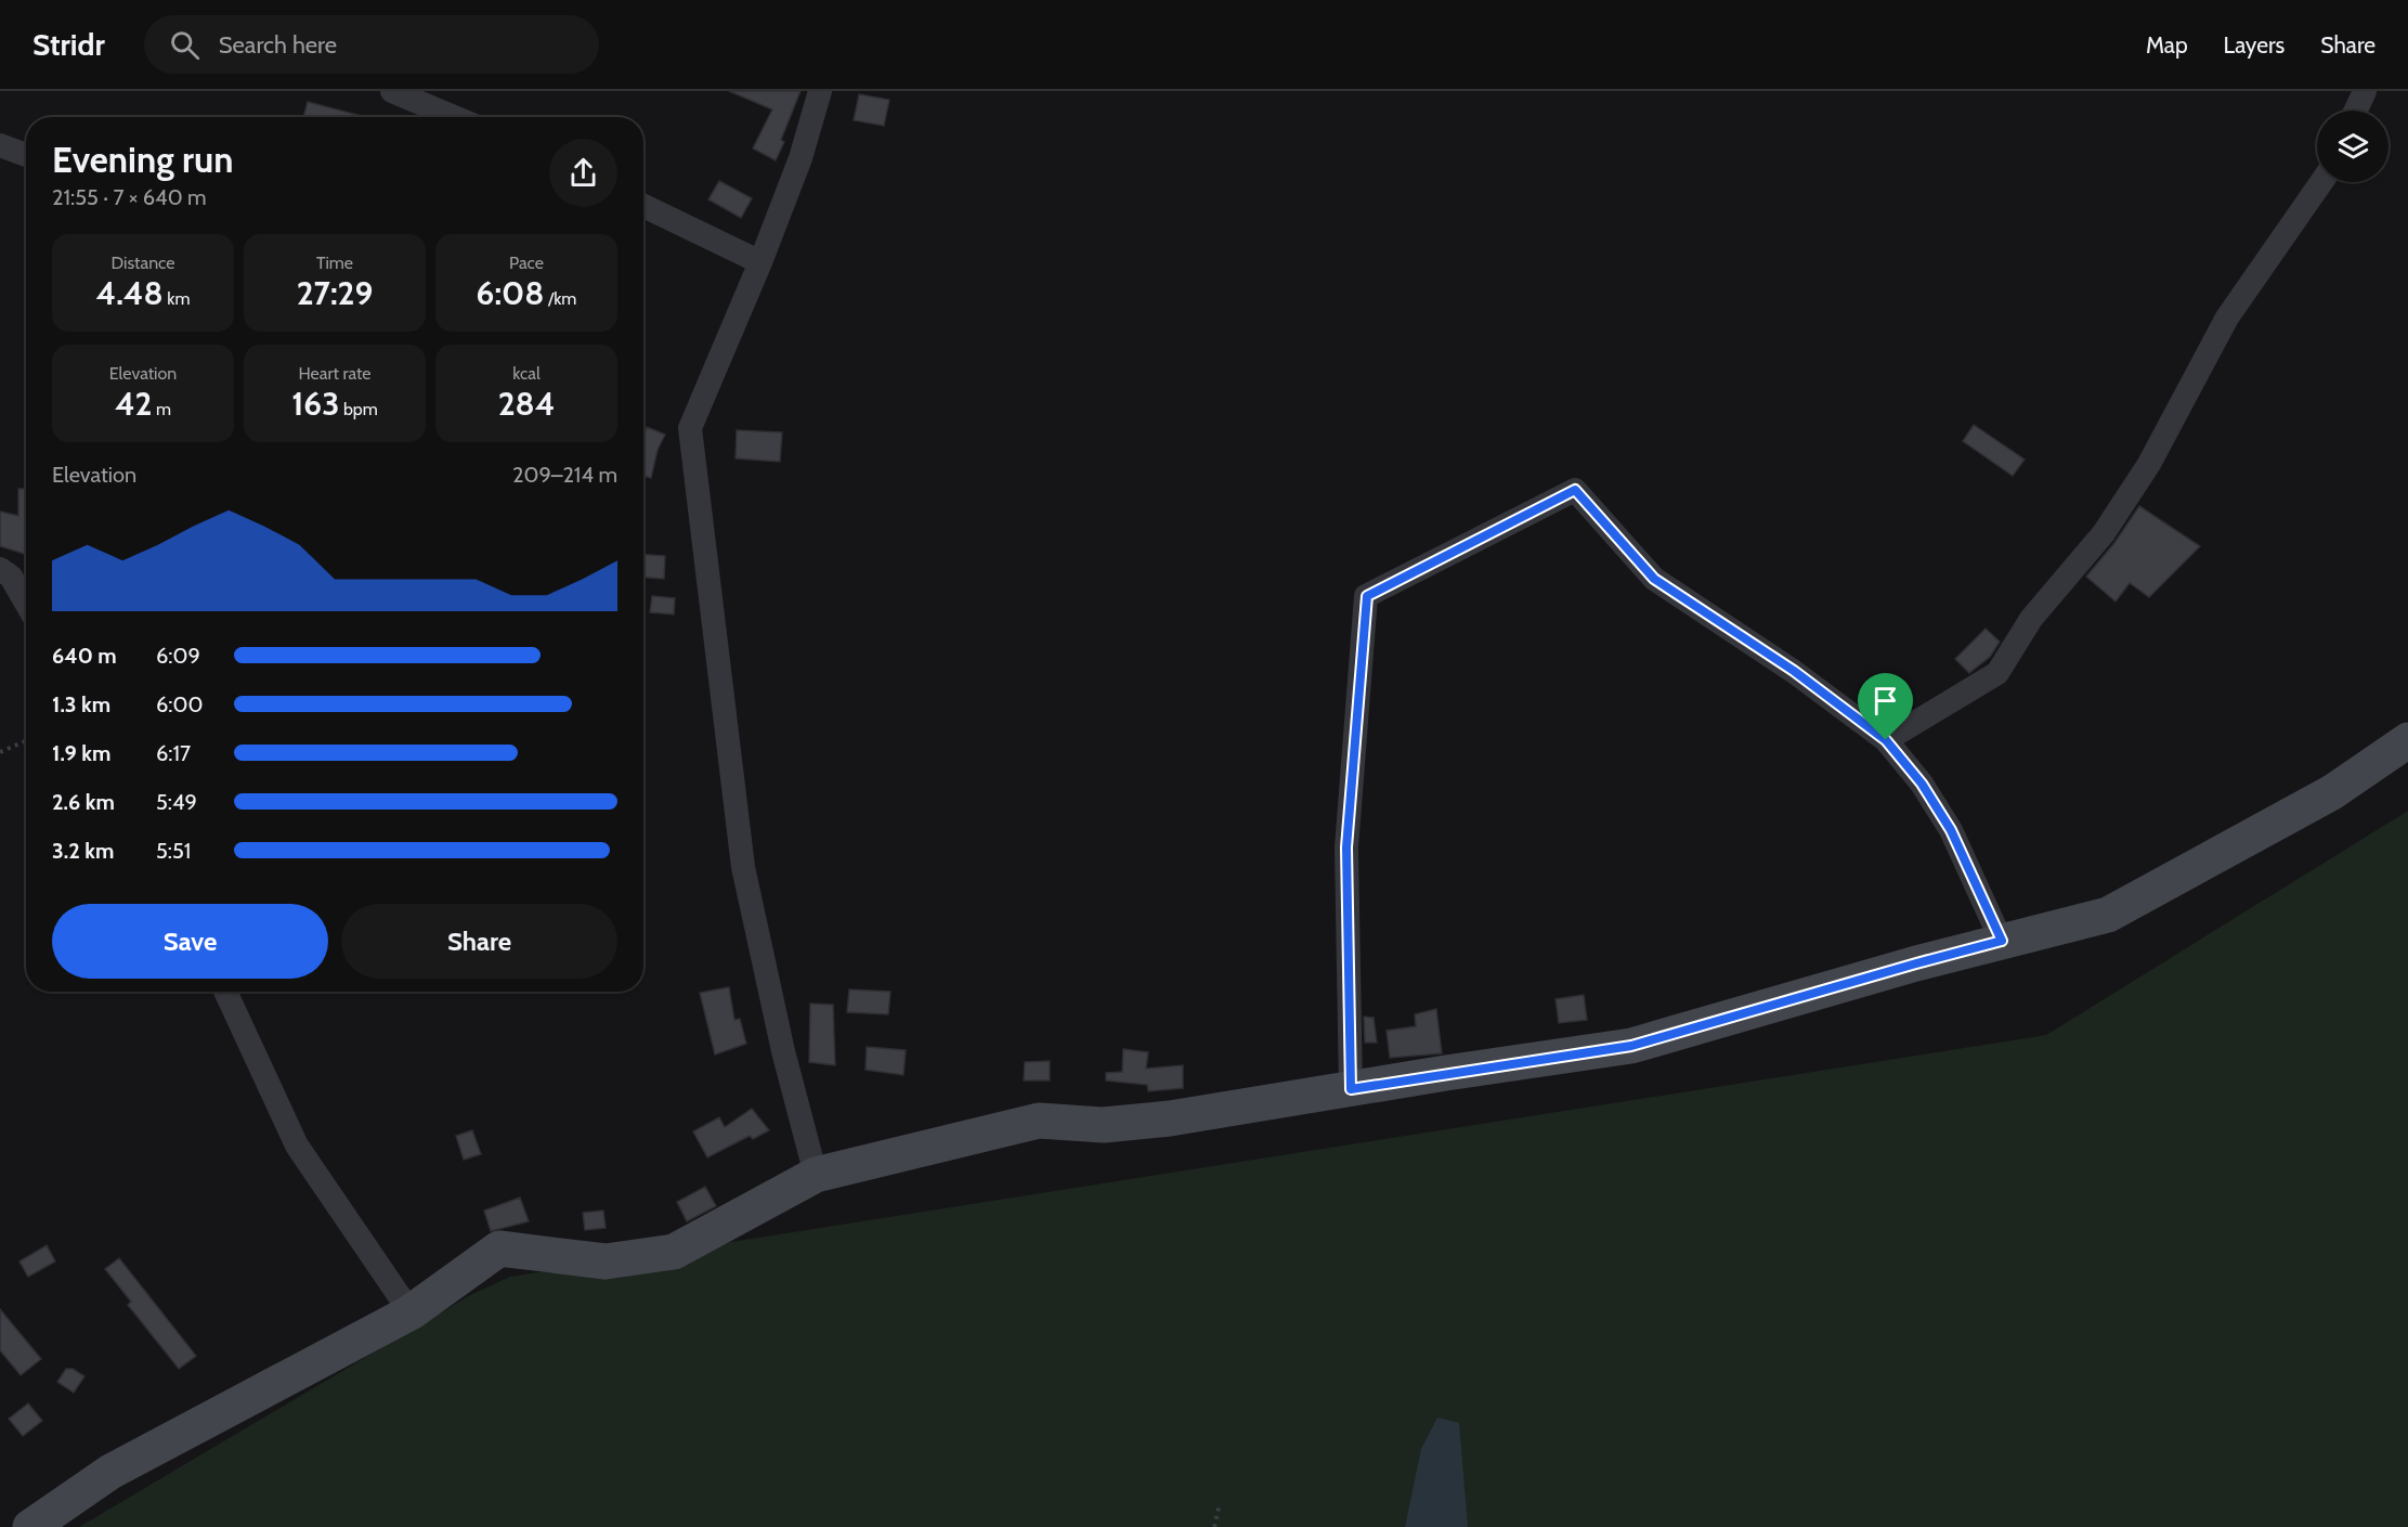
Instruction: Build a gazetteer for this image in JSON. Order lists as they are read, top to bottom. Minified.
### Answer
{"page":{"header":"Stridr","search":"Search here","nav":["Map","Layers","Share"],"heading":["Evening run","21:55 · 7 × 640 m"],"stats":[["Distance","4.48 km"],["Time","27:29"],["Pace","6:08 /km"],["Elevation","42 m"],["Heart rate","163 bpm"],["kcal","284"]],"chart":["Elevation","209–214 m"],"list":[{"name":"640 m","note":"6:09"},{"name":"1.3 km","note":"6:00"},{"name":"1.9 km","note":"6:17"},{"name":"2.6 km","note":"5:49"},{"name":"3.2 km","note":"5:51"}],"buttons":["Save","Share"]}}
